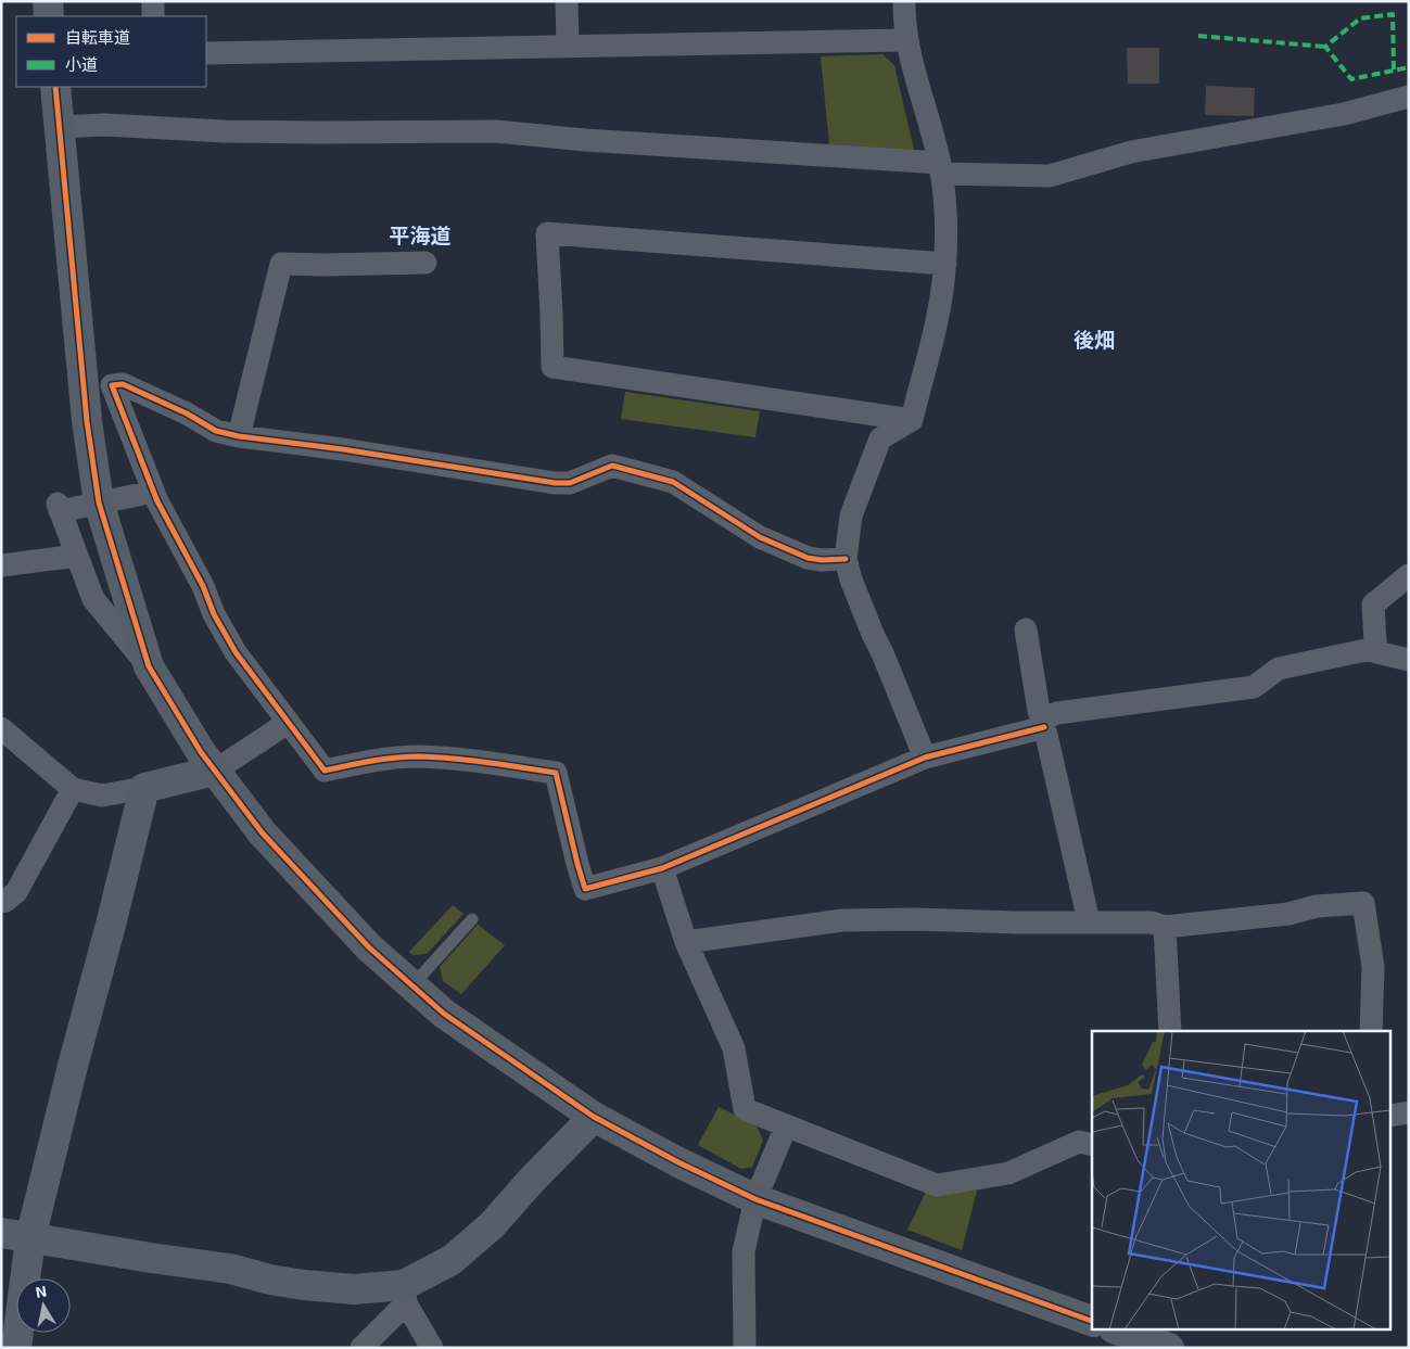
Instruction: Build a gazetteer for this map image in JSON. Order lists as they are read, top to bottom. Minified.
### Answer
{"districts":["平海道","後畑"],"legend":["自転車道","小道"],"north":"top"}
